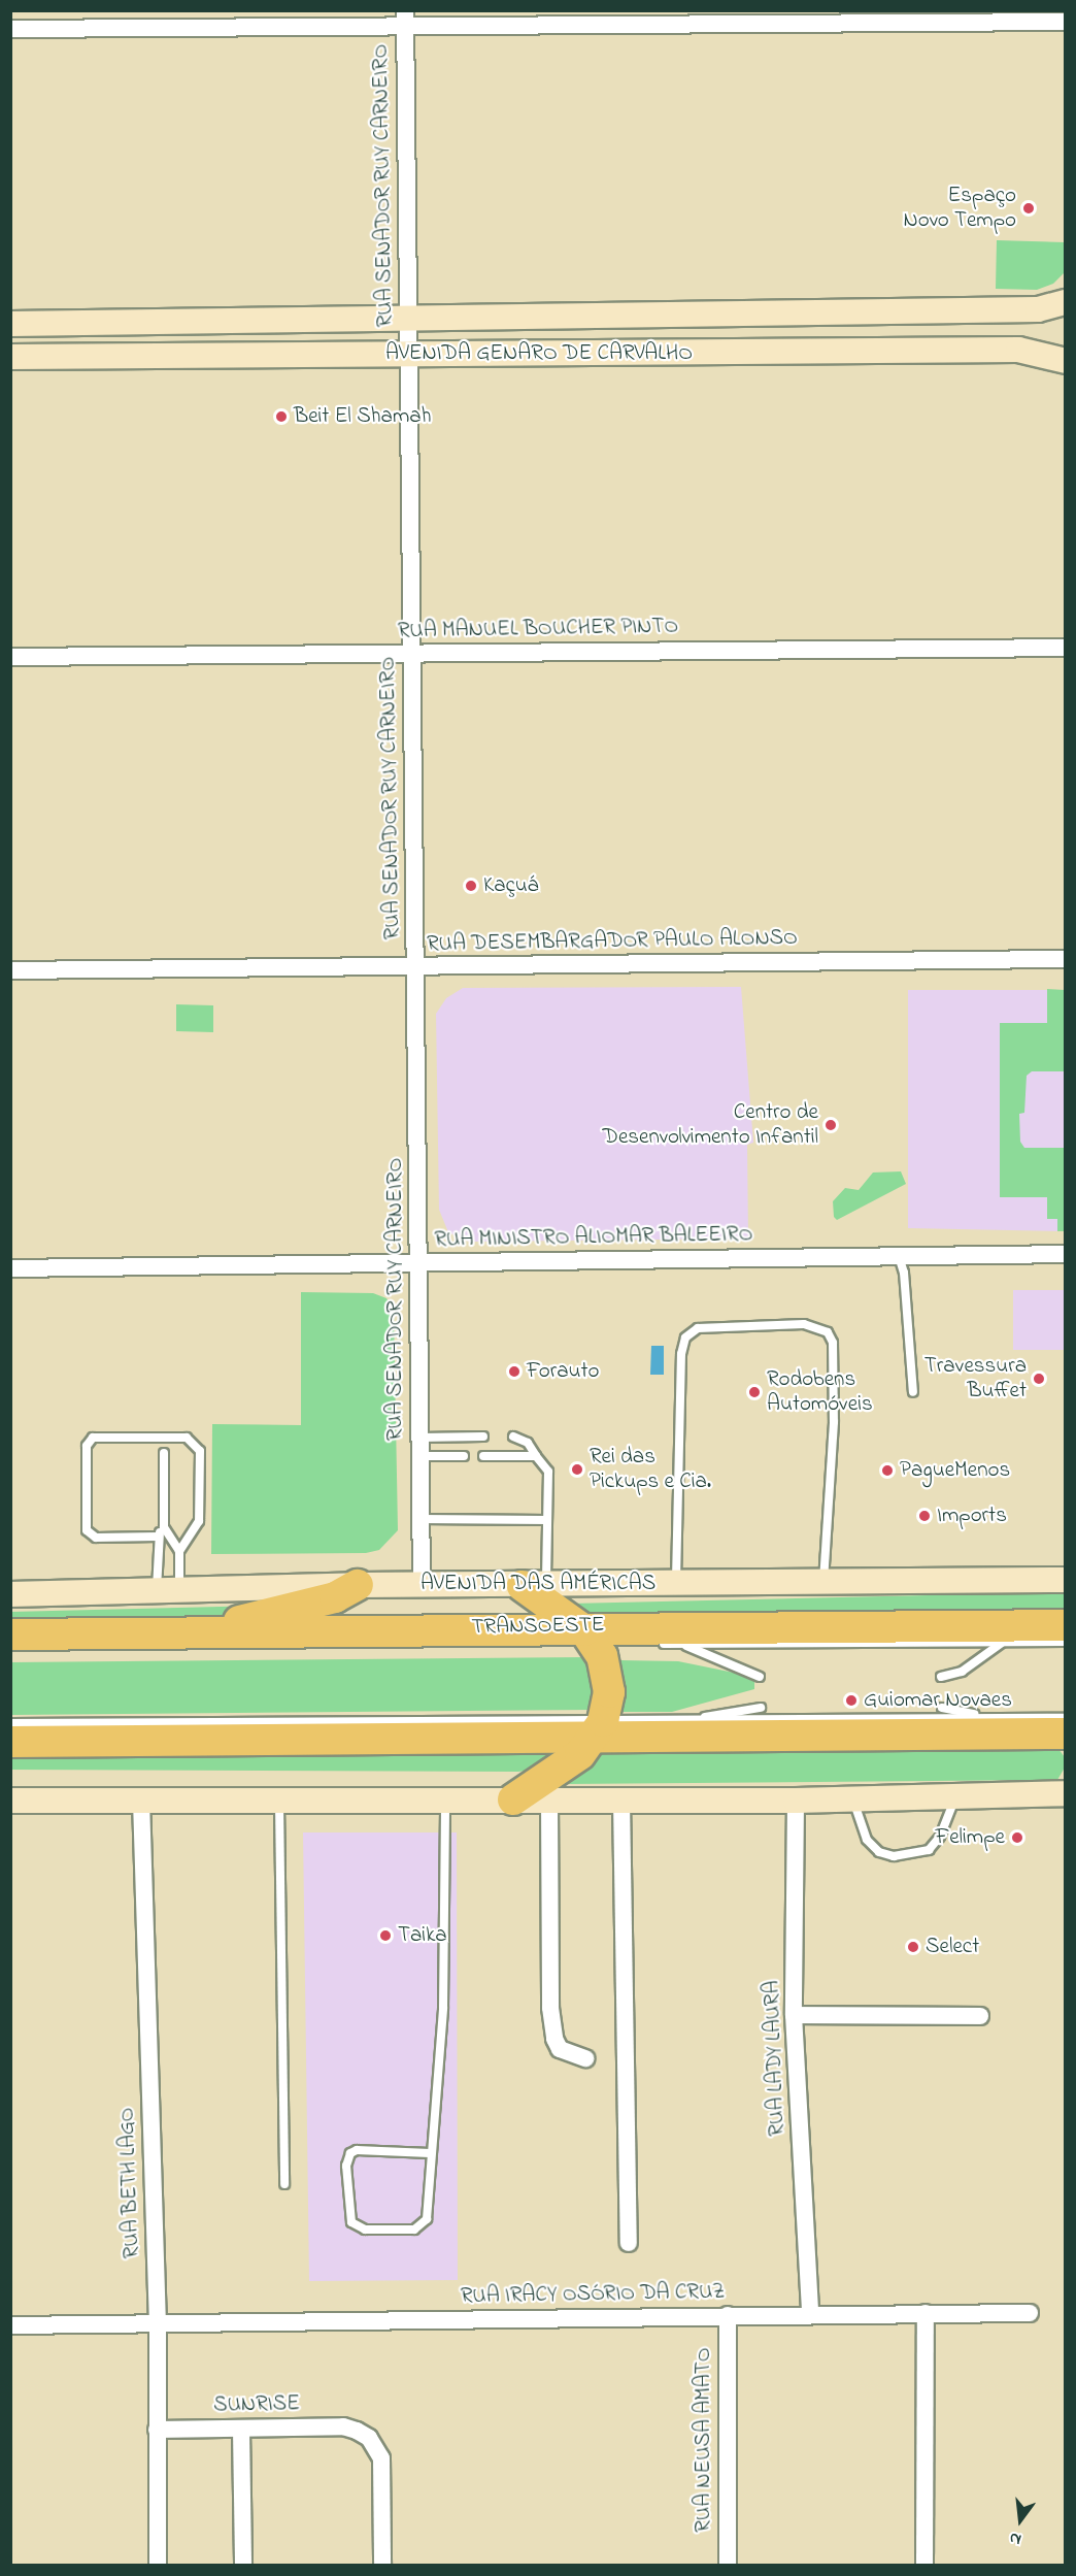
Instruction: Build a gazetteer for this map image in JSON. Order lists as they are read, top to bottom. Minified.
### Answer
{"streets":{"highway":["AVENIDA DAS AMÉRICAS"],"street":["RUA SENADOR RUY CARNEIRO","AVENIDA GENARO DE CARVALHO","RUA MANUEL BOUCHER PINTO","RUA DESEMBARGADOR PAULO ALONSO","RUA MINISTRO ALIOMAR BALEEIRO","RUA LADY LAURA","RUA BETH LAGO","RUA IRACY OSÓRIO DA CRUZ","SUNRISE","RUA NEUSA AMATO"]},"crossings":[["RUA SENADOR RUY CARNEIRO","AVENIDA GENARO DE CARVALHO"],["RUA SENADOR RUY CARNEIRO","RUA MANUEL BOUCHER PINTO"],["RUA SENADOR RUY CARNEIRO","RUA DESEMBARGADOR PAULO ALONSO"],["RUA SENADOR RUY CARNEIRO","RUA MINISTRO ALIOMAR BALEEIRO"],["RUA SENADOR RUY CARNEIRO","AVENIDA DAS AMÉRICAS"],["RUA LADY LAURA","RUA IRACY OSÓRIO DA CRUZ"],["RUA BETH LAGO","RUA IRACY OSÓRIO DA CRUZ"],["RUA BETH LAGO","SUNRISE"],["RUA IRACY OSÓRIO DA CRUZ","RUA NEUSA AMATO"]],"places":["Espaço Novo Tempo","Beit El Shamah","Kaçuá","Centro de Desenvolvimento Infantil","Forauto","Travessura Buffet","Rodobens Automóveis","Rei das Pickups e Cia.","PagueMenos","Imports","Guiomar Novaes","Felimpe","Taika","Select"],"north":"bottom"}
